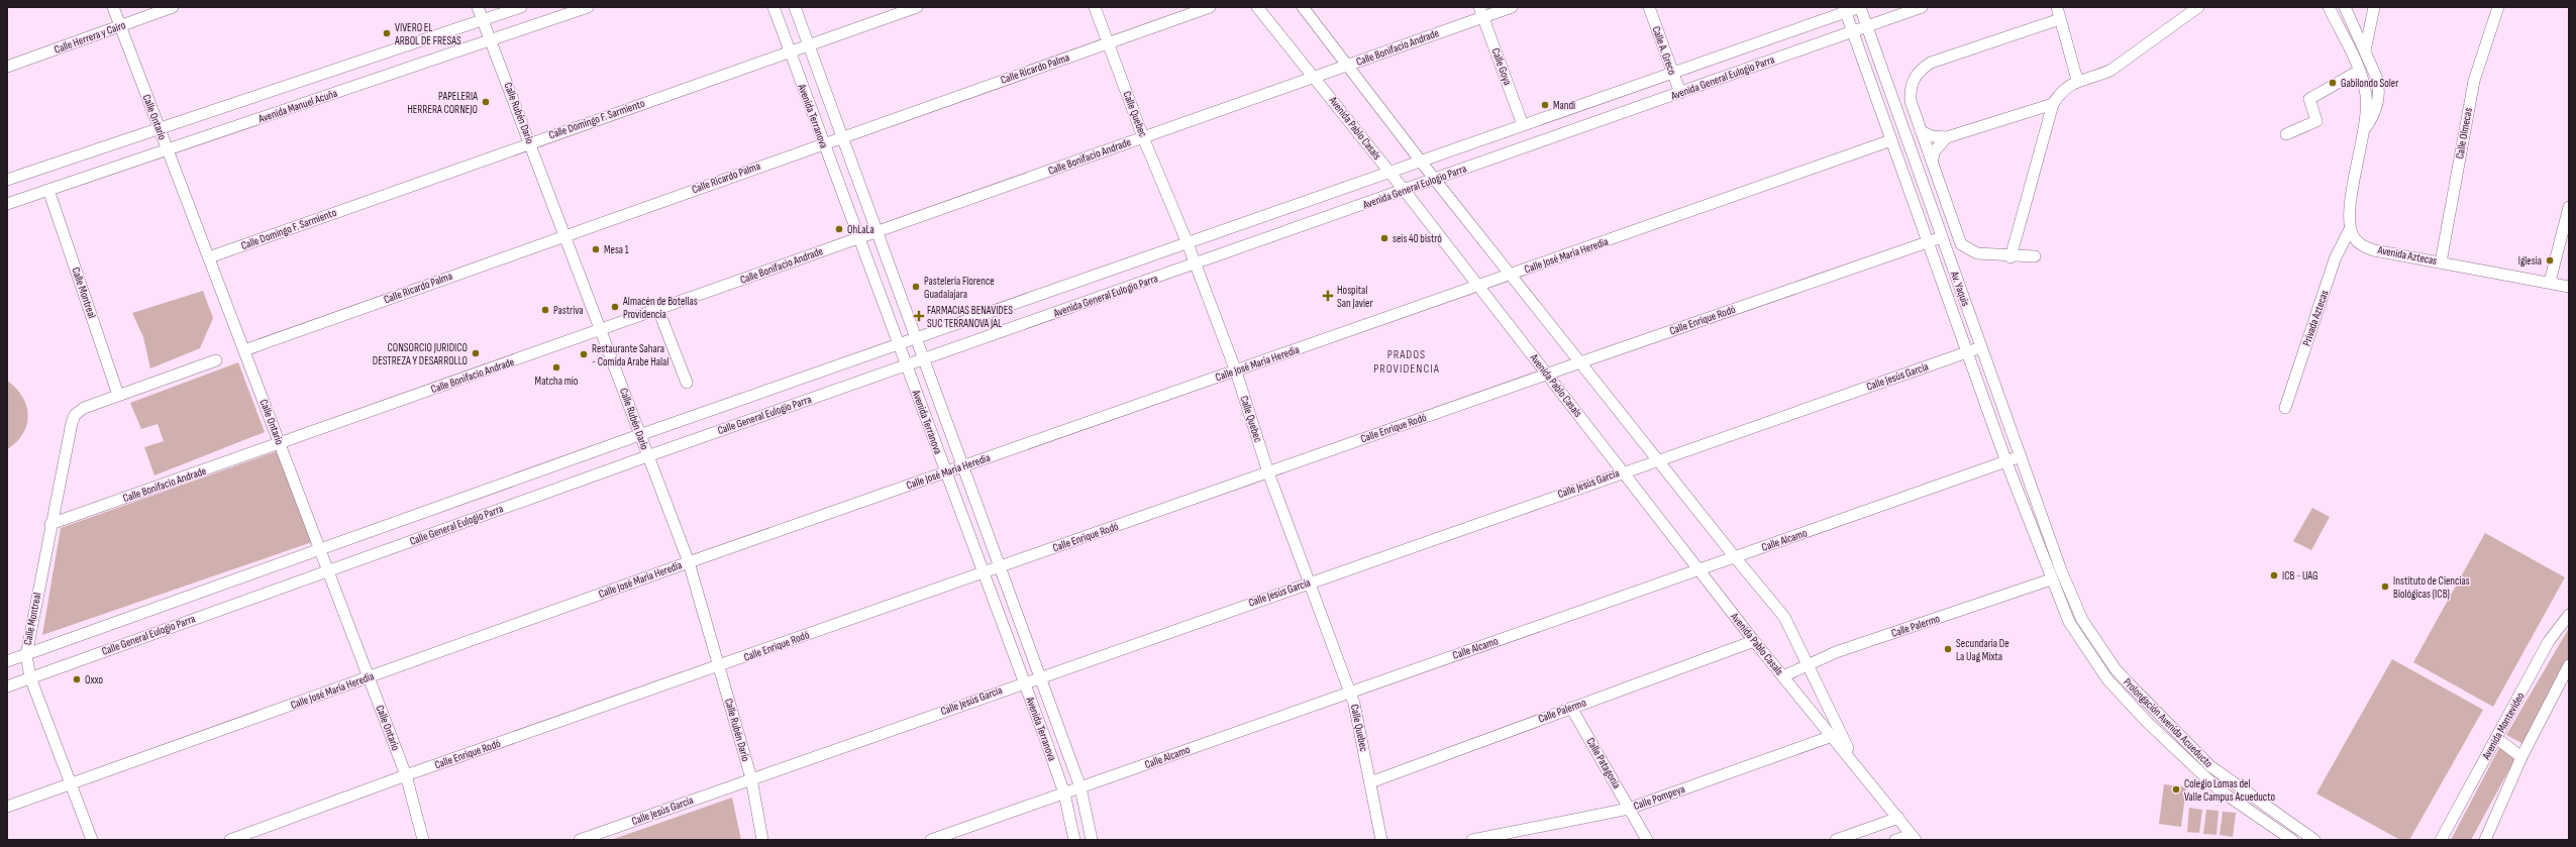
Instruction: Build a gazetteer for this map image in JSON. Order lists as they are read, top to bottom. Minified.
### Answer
{"streets":{"street":["Calle Herrera y Cairo","Calle Bonifacio Andrade","Calle A. Greco","Calle Goya","Calle Ricardo Palma","Avenida General Eulogio Parra","Avenida Manuel Acuña","Calle Rubén Darío","Calle Quebec","Avenida Terranova","Calle Ontario","Calle Domingo F. Sarmiento","Avenida Pablo Casals","Calle Olmecas","Calle José María Heredia","Avenida Aztecas","Av. Yaquis","Calle Montreal","Privada Aztecas","Calle Enrique Rodó","Calle Jesús García","Calle General Eulogio Parra","Calle Alcamo","Calle Palermo","Prolongación Avenida Acueducto","Avenida Montevideo","Calle Patagonia","Calle Pompeya"]},"crossings":[["Calle Herrera y Cairo","Calle Ontario"],["Calle Bonifacio Andrade","Calle Goya"],["Calle Bonifacio Andrade","Calle Rubén Darío"],["Calle Bonifacio Andrade","Calle Quebec"],["Calle Bonifacio Andrade","Avenida Terranova"],["Calle Bonifacio Andrade","Calle Ontario"],["Calle Bonifacio Andrade","Avenida Pablo Casals"],["Calle Bonifacio Andrade","Calle Montreal"],["Calle A. Greco","Avenida General Eulogio Parra"],["Calle Goya","Avenida General Eulogio Parra"],["Calle Ricardo Palma","Calle Rubén Darío"],["Calle Ricardo Palma","Calle Quebec"],["Calle Ricardo Palma","Avenida Terranova"],["Calle Ricardo Palma","Calle Ontario"],["Avenida General Eulogio Parra","Calle Quebec"],["Avenida General Eulogio Parra","Avenida Terranova"],["Avenida General Eulogio Parra","Avenida Pablo Casals"],["Avenida General Eulogio Parra","Av. Yaquis"],["Avenida General Eulogio Parra","Calle General Eulogio Parra"],["Avenida Manuel Acuña","Calle Rubén Darío"],["Avenida Manuel Acuña","Calle Ontario"],["Avenida Manuel Acuña","Calle Montreal"],["Calle Rubén Darío","Calle Domingo F. Sarmiento"],["Calle Rubén Darío","Calle José María Heredia"],["Calle Rubén Darío","Calle Enrique Rodó"],["Calle Rubén Darío","Calle Jesús García"],["Calle Rubén Darío","Calle General Eulogio Parra"],["Calle Quebec","Calle José María Heredia"],["Calle Quebec","Calle Enrique Rodó"],["Calle Quebec","Calle Jesús García"],["Calle Quebec","Calle Alcamo"],["Calle Quebec","Calle Palermo"],["Avenida Terranova","Calle Domingo F. Sarmiento"],["Avenida Terranova","Calle José María Heredia"],["Avenida Terranova","Calle Enrique Rodó"],["Avenida Terranova","Calle Jesús García"],["Avenida Terranova","Calle General Eulogio Parra"],["Avenida Terranova","Calle Alcamo"],["Calle Ontario","Calle Domingo F. Sarmiento"],["Calle Ontario","Calle José María Heredia"],["Calle Ontario","Calle Enrique Rodó"],["Calle Ontario","Calle General Eulogio Parra"],["Avenida Pablo Casals","Calle José María Heredia"],["Avenida Pablo Casals","Calle Enrique Rodó"],["Avenida Pablo Casals","Calle Jesús García"],["Avenida Pablo Casals","Calle Alcamo"],["Avenida Pablo Casals","Calle Palermo"],["Avenida Pablo Casals","Calle Pompeya"],["Calle Olmecas","Avenida Aztecas"],["Calle José María Heredia","Av. Yaquis"],["Calle José María Heredia","Calle Montreal"],["Avenida Aztecas","Privada Aztecas"],["Av. Yaquis","Calle Enrique Rodó"],["Av. Yaquis","Calle Jesús García"],["Av. Yaquis","Calle Alcamo"],["Av. Yaquis","Calle Palermo"],["Av. Yaquis","Prolongación Avenida Acueducto"],["Calle Montreal","Calle General Eulogio Parra"],["Calle Palermo","Prolongación Avenida Acueducto"],["Calle Palermo","Calle Patagonia"],["Calle Patagonia","Calle Pompeya"]],"districts":["PRADOS PROVIDENCIA"],"places":{"other":["VIVERO EL ARBOL DE FRESAS","Gabilondo Soler","PAPELERIA HERRERA CORNEJO","Mandi","OhLaLa","seis 40 bistró","Mesa 1","Iglesia","Pasteleria Florence Guadalajara","Almacén de Botellas Providencia","Pastriva","CONSORCIO JURIDICO DESTREZA Y DESARROLLO","Restaurante Sahara - Comida Arabe Halal","Matcha mío","ICB - UAG","Instituto de Ciencias Biológicas (ICB)","Secundaria De La Uag Mixta","Oxxo","Colegio Lomas del Valle Campus Acueducto"],"health":["Hospital San Javier","FARMACIAS BENAVIDES SUC TERRANOVA JAL"]}}
